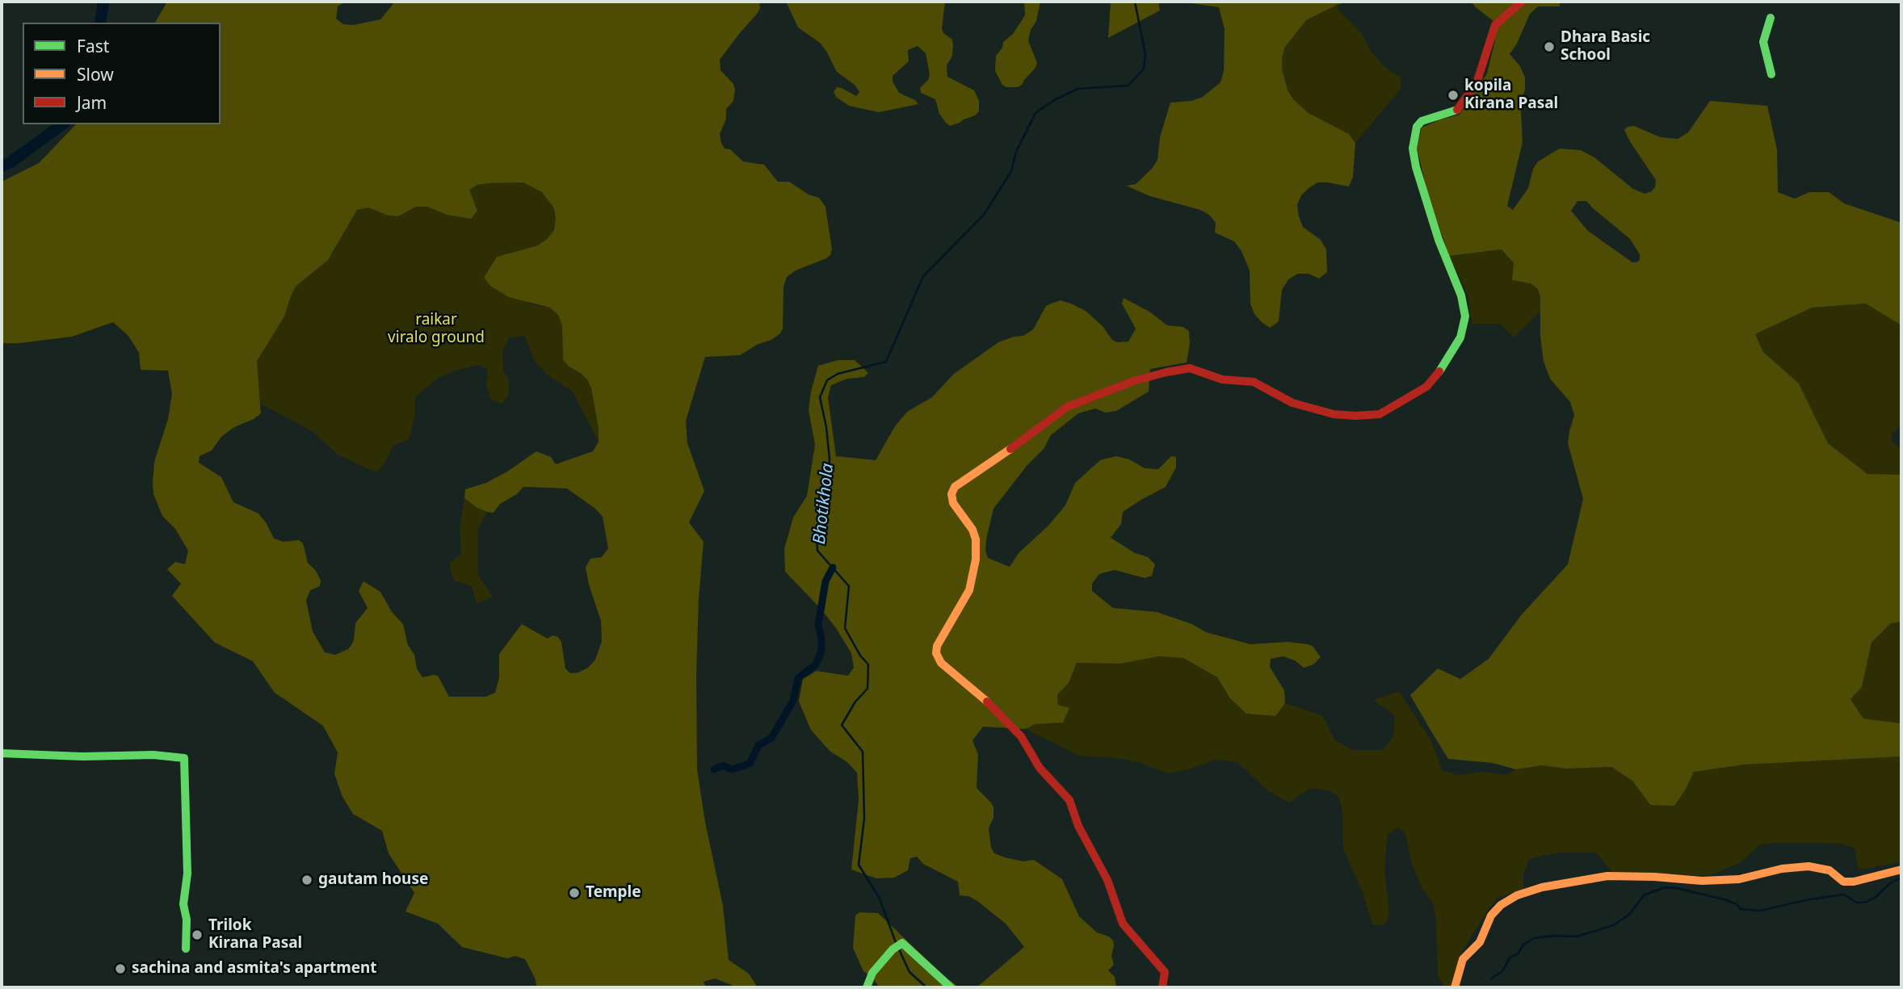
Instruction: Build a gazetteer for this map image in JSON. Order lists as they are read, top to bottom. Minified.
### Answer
{"water":["Bhotikhola"],"parks":["raikar viralo ground"],"places":["Dhara Basic School","kopila Kirana Pasal","gautam house","Temple","Trilok Kirana Pasal","sachina and asmita's apartment"],"legend":["Fast","Slow","Jam"]}
